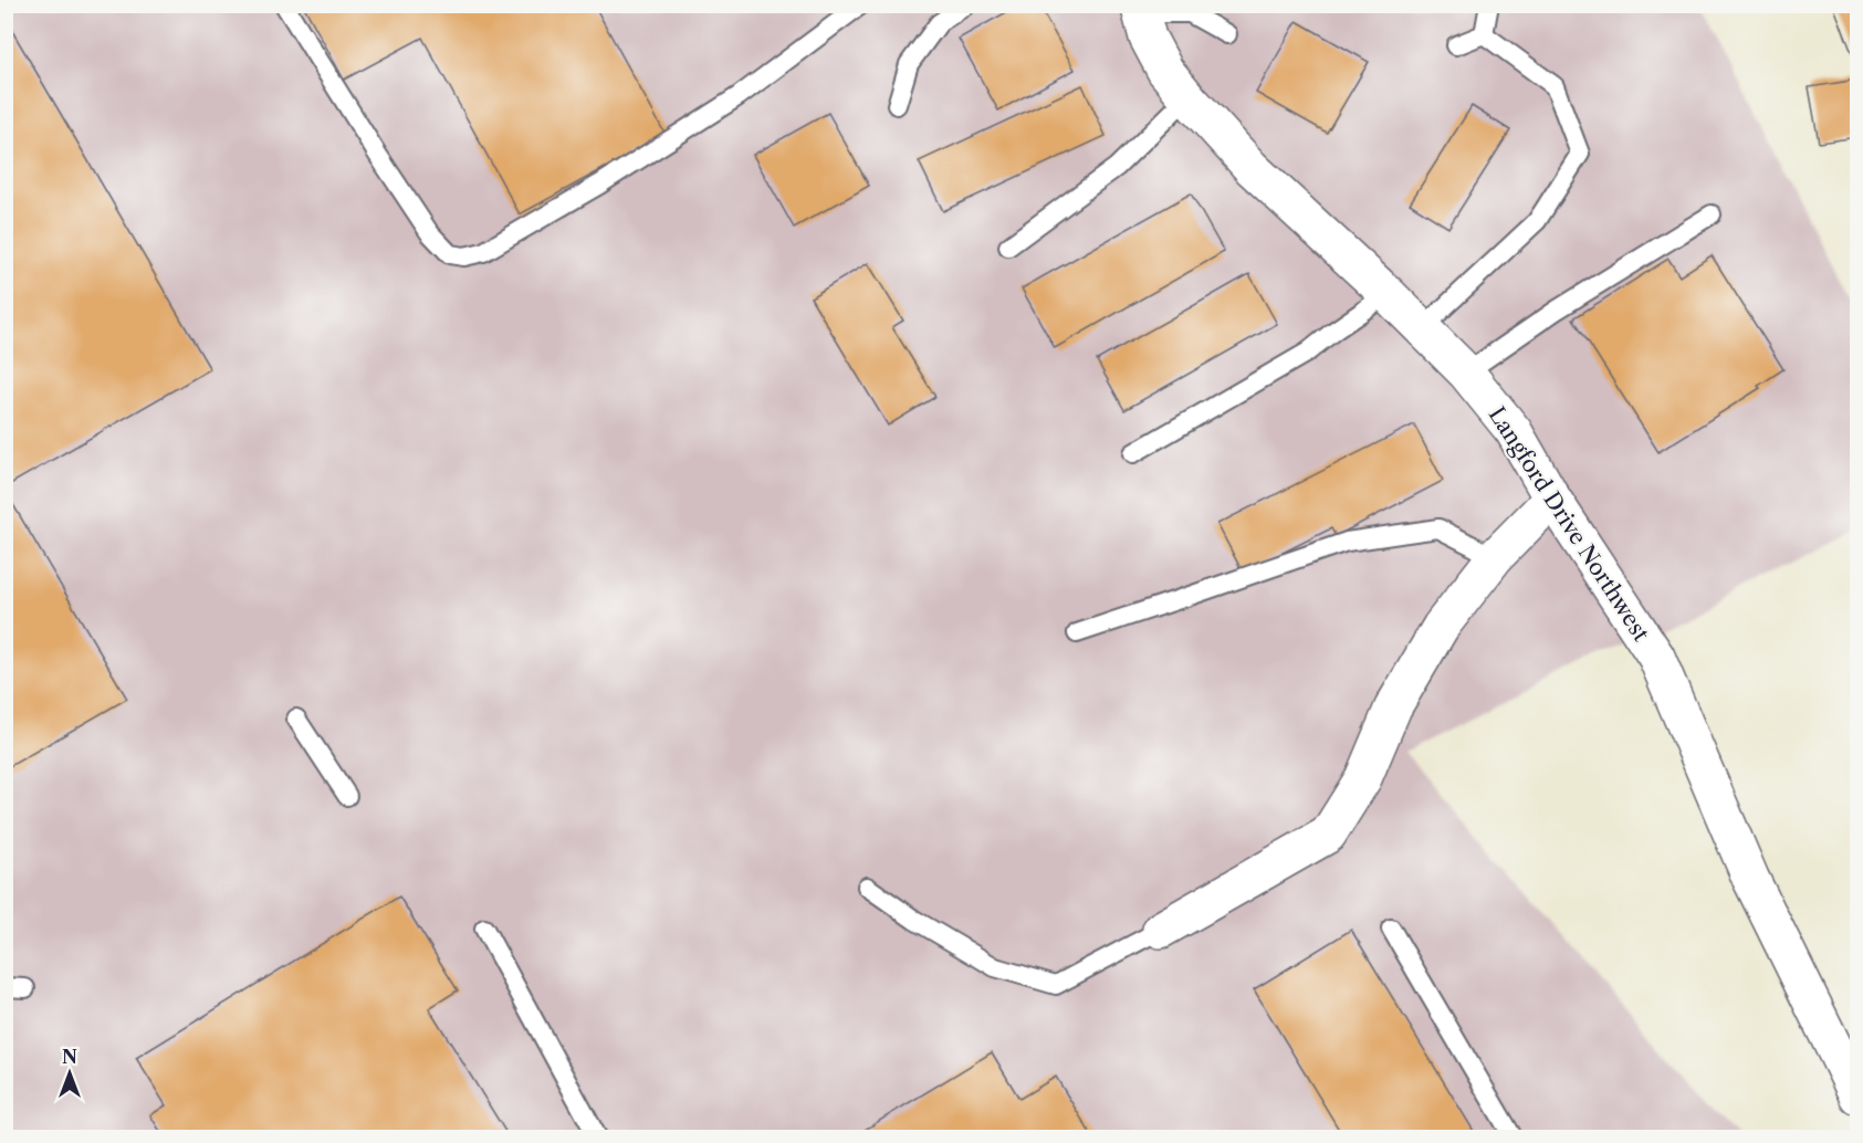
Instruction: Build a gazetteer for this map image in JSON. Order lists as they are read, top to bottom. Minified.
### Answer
{"streets":{"street":["Langford Drive Northwest"]},"north":"top"}
